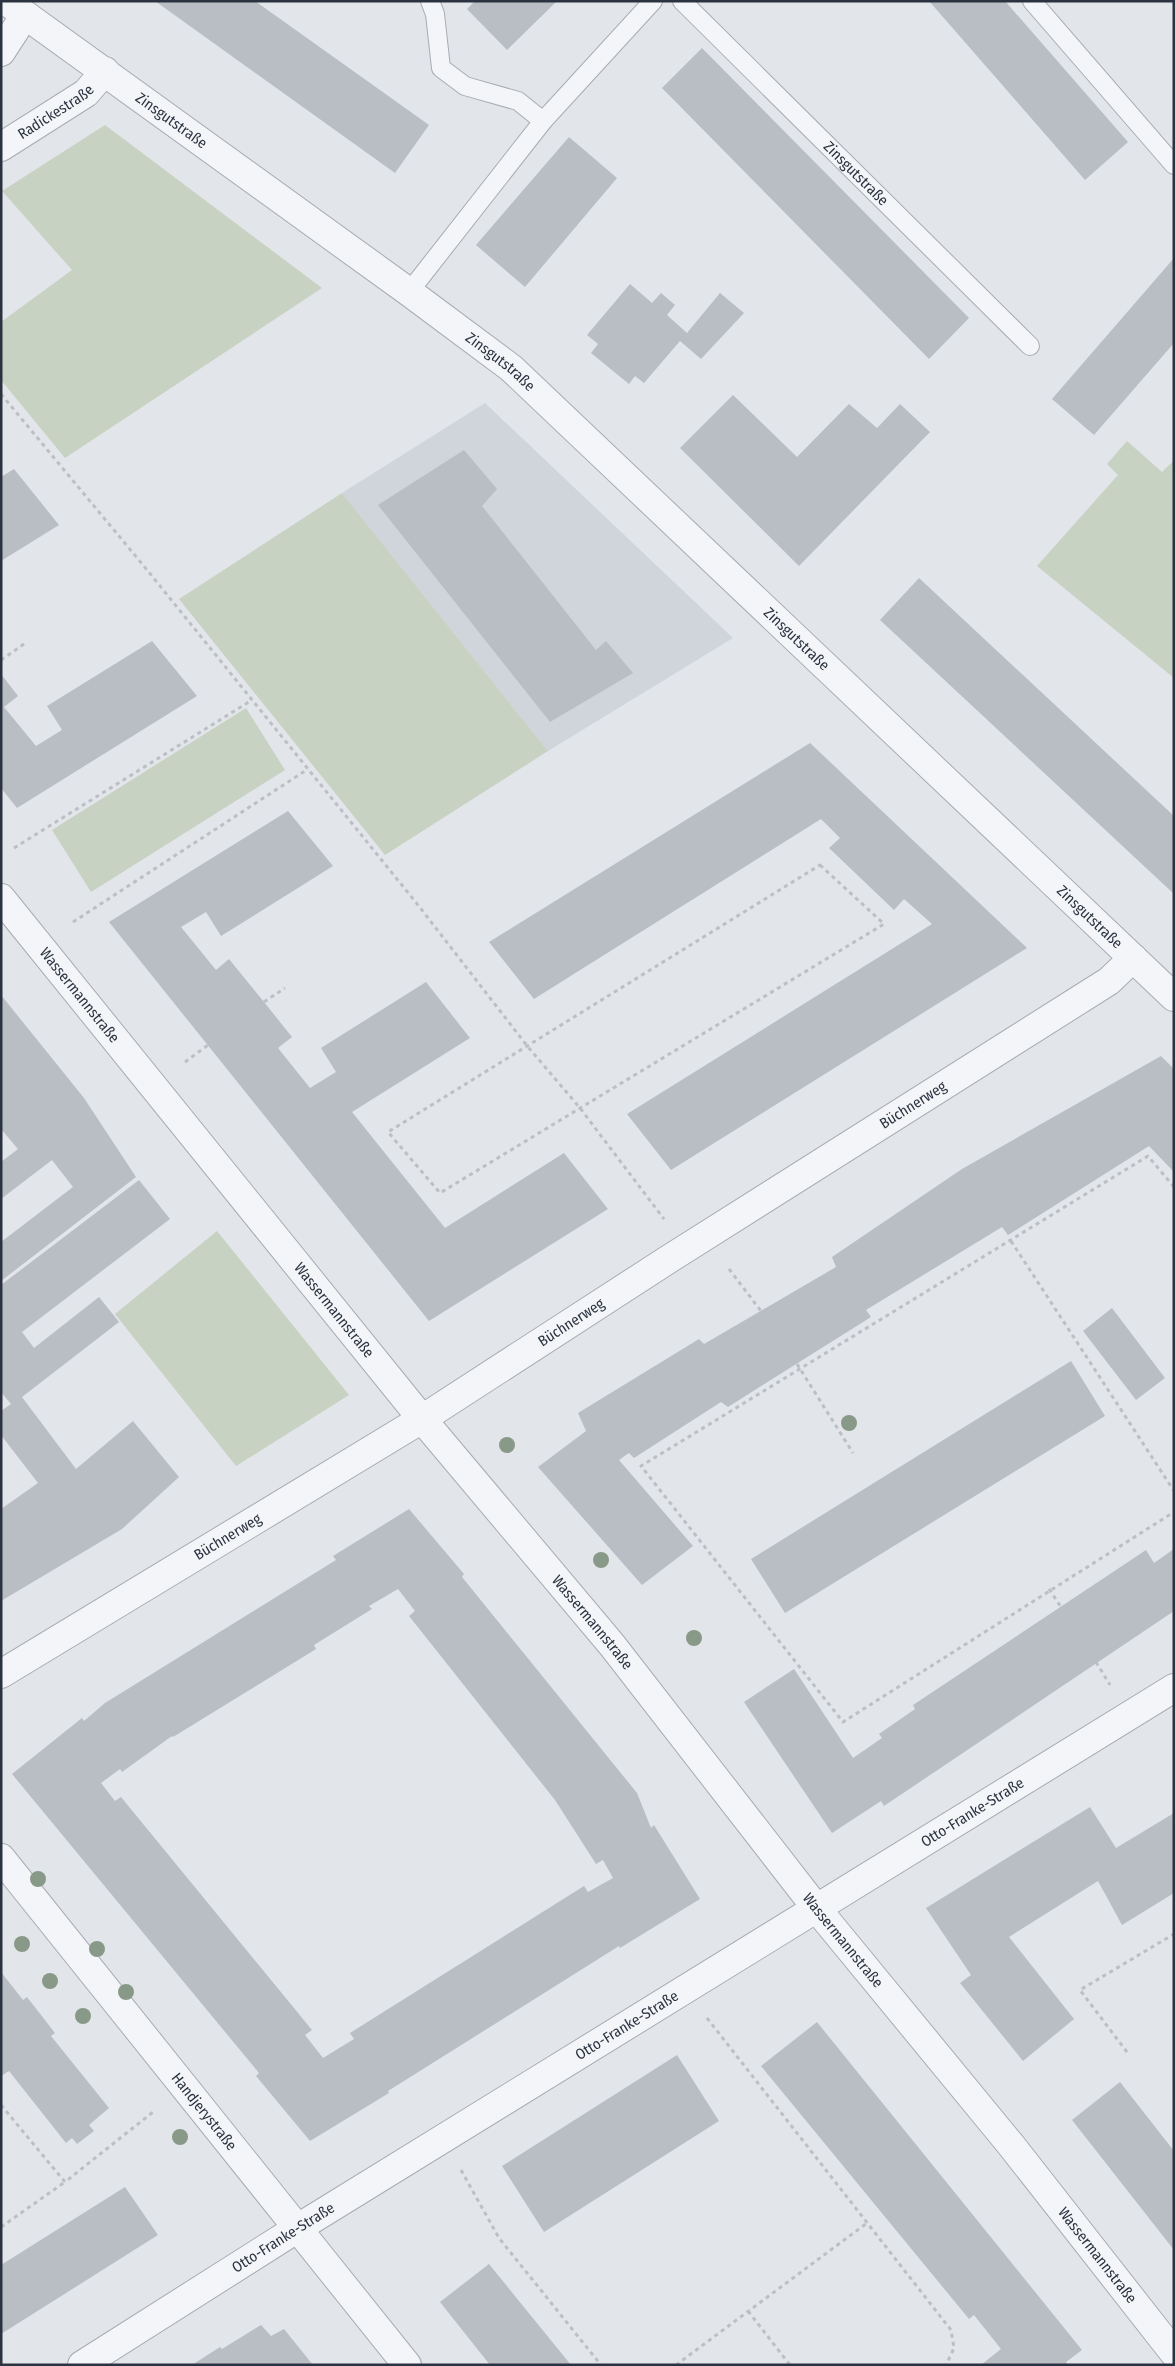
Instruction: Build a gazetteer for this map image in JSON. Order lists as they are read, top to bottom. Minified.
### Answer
{"streets":{"street":["Radickestraße","Zinsgutstraße","Wassermannstraße","Büchnerweg","Otto-Franke-Straße","Handjerystraße"]},"crossings":[["Radickestraße","Zinsgutstraße"],["Zinsgutstraße","Büchnerweg"],["Wassermannstraße","Büchnerweg"],["Wassermannstraße","Otto-Franke-Straße"],["Otto-Franke-Straße","Handjerystraße"]]}
